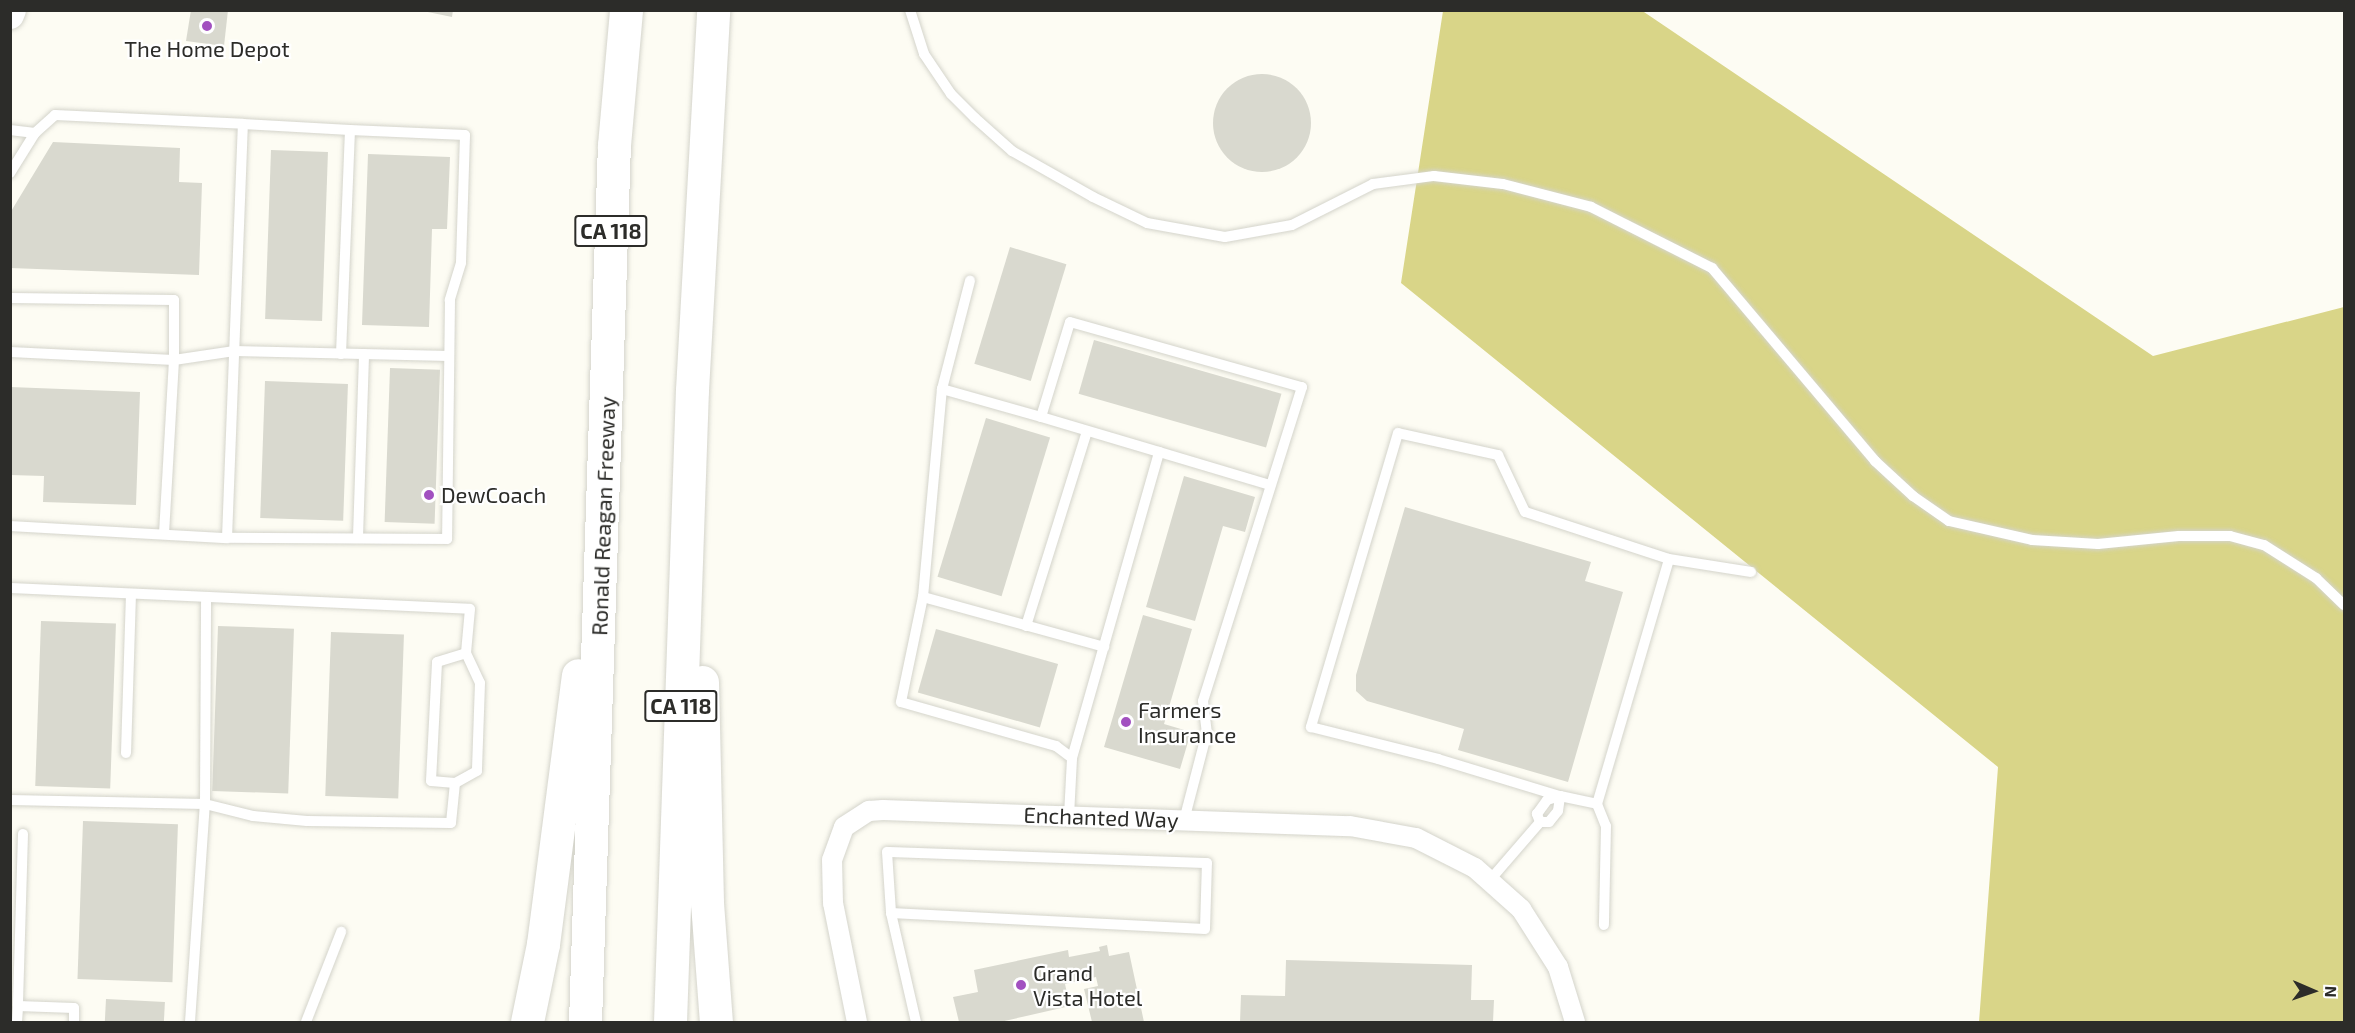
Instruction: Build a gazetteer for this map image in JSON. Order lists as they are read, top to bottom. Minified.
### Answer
{"streets":{"highway":["CA 118","Ronald Reagan Freeway"],"street":["Enchanted Way"]},"places":["The Home Depot","DewCoach","Farmers Insurance","Grand Vista Hotel"],"north":"right"}
